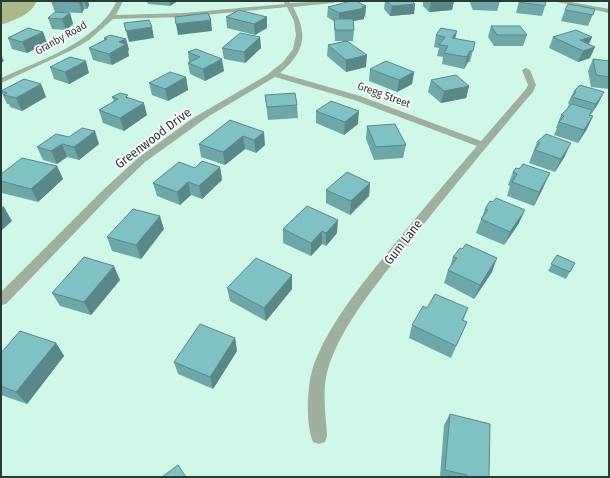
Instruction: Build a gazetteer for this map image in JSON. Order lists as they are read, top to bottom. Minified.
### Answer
{"streets":{"street":["Granby Road","Gregg Street","Greenwood Drive","Gum Lane"]},"crossings":[["Gregg Street","Greenwood Drive"],["Gregg Street","Gum Lane"]]}
